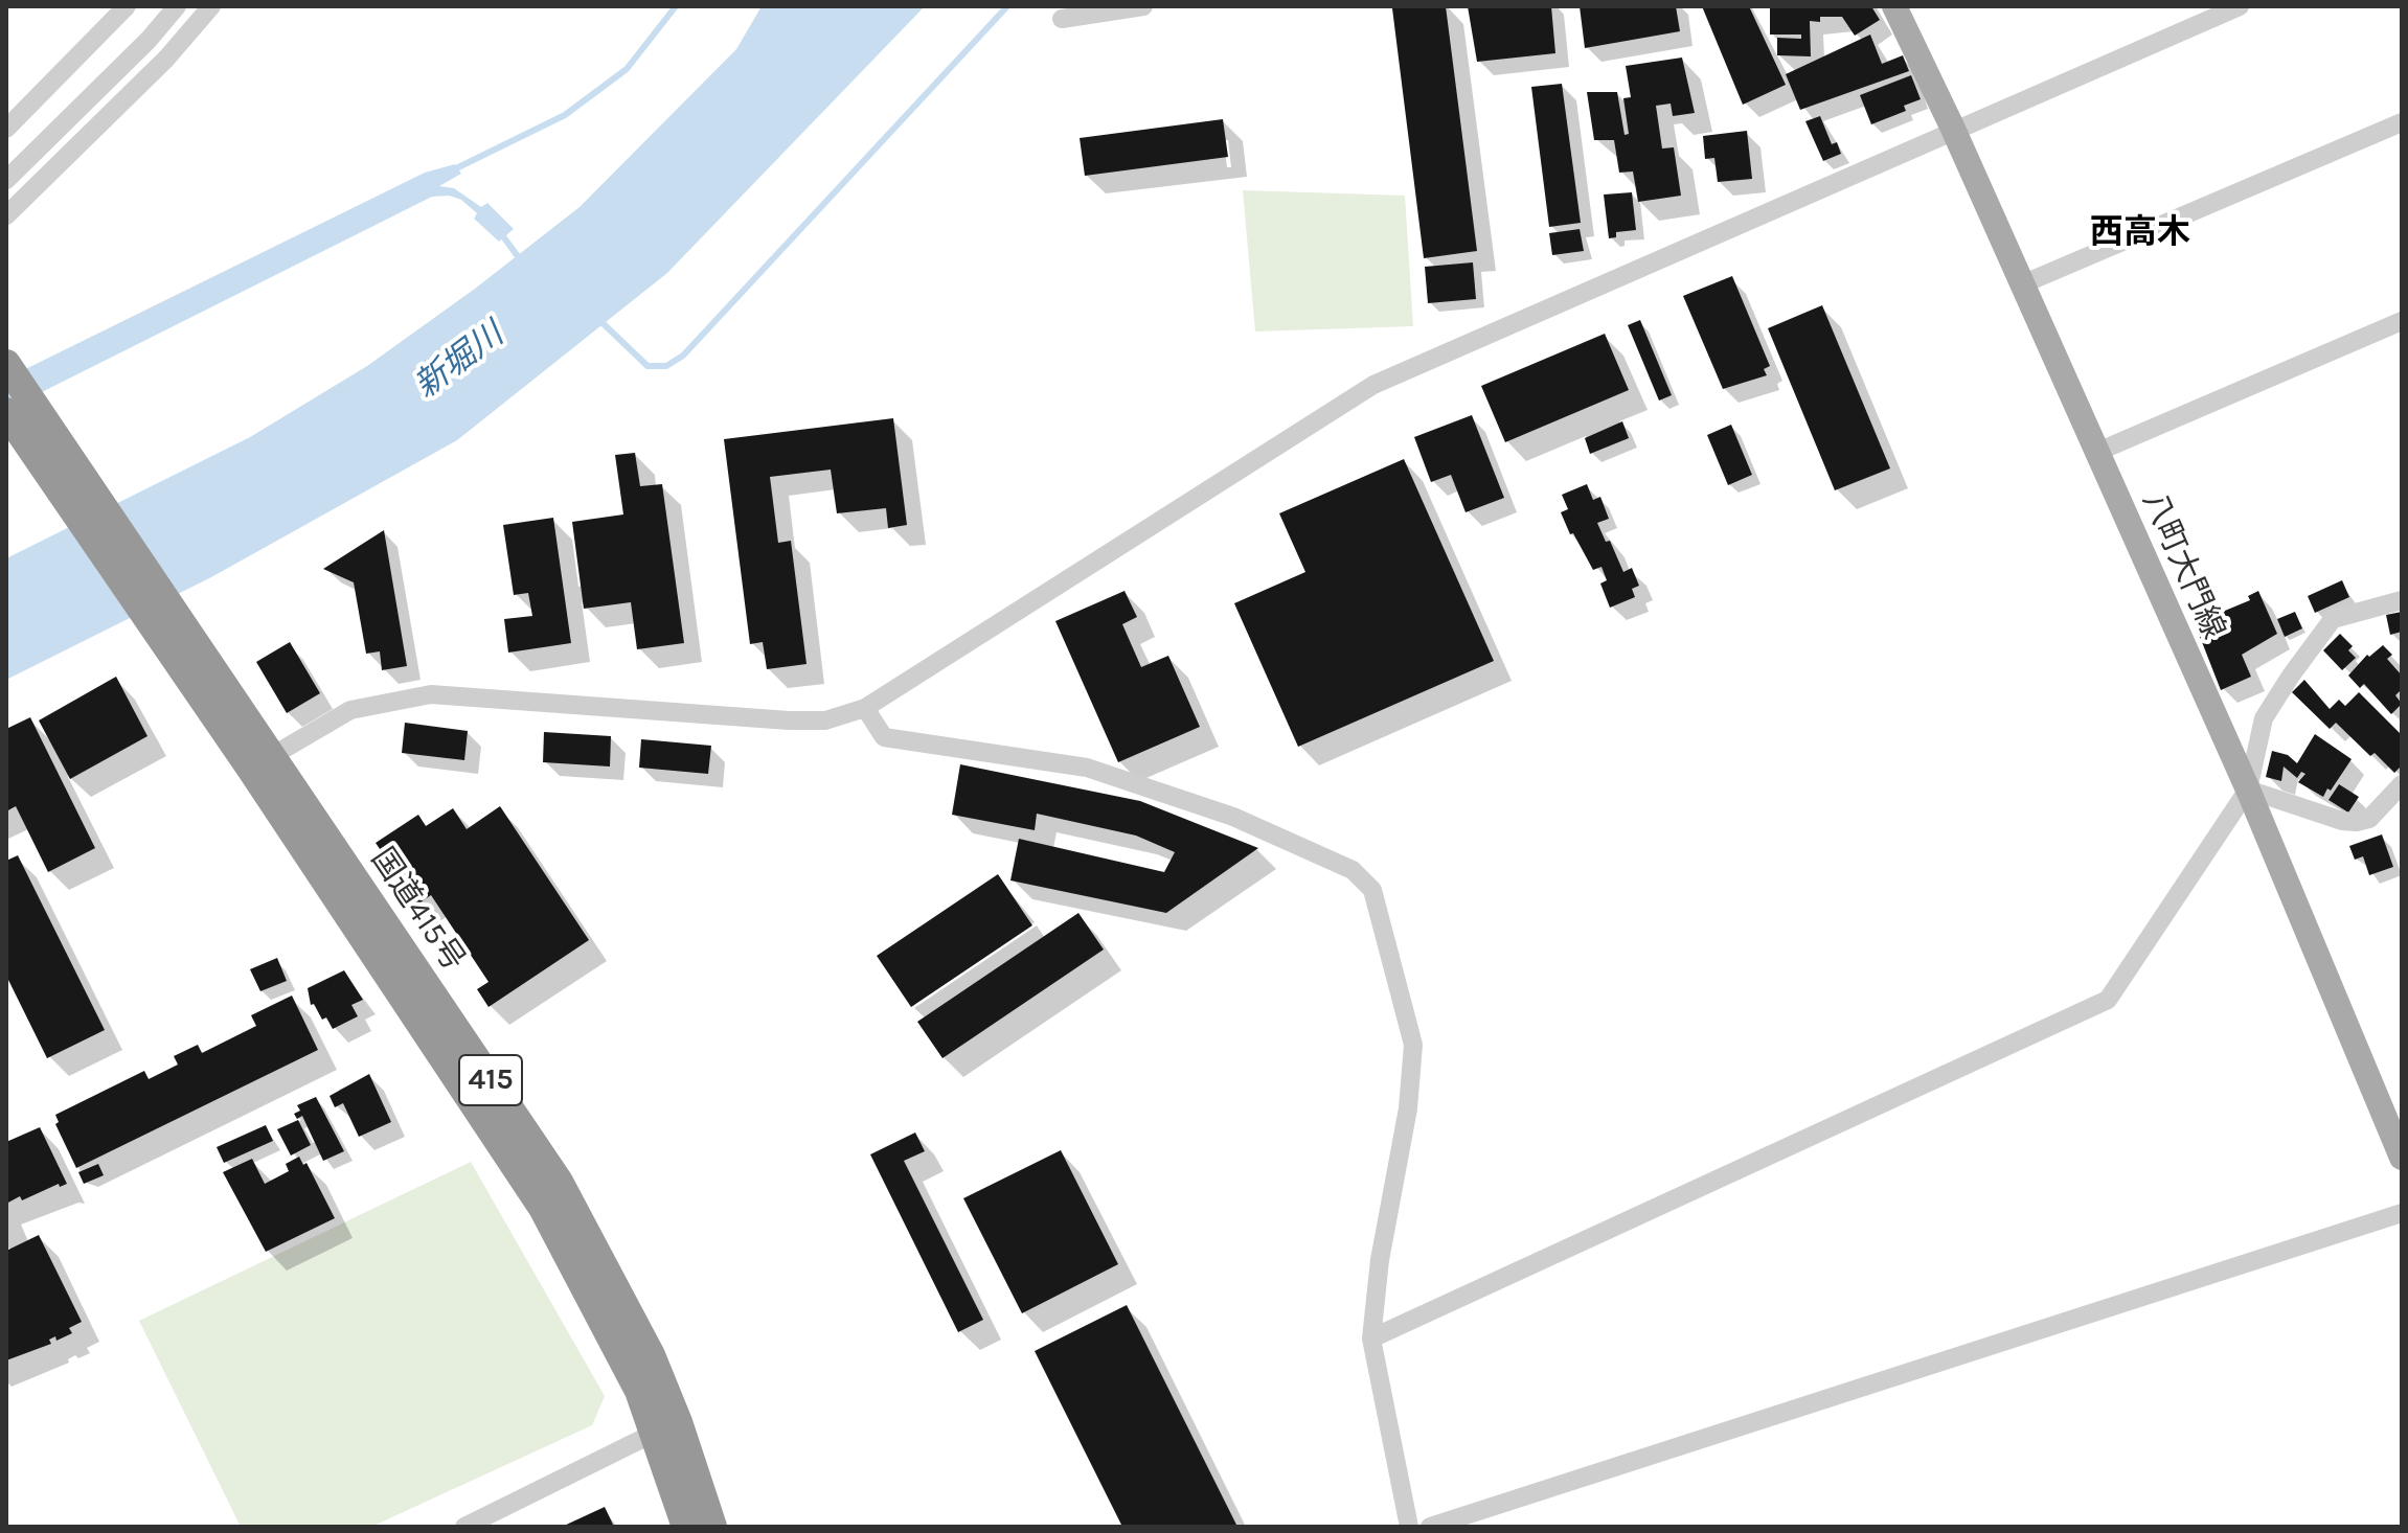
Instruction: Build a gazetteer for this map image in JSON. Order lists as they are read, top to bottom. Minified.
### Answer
{"streets":{"highway":["国道415号","415"],"main road":["八町大門線"]},"districts":["西高木"],"water":["新堀川"]}
